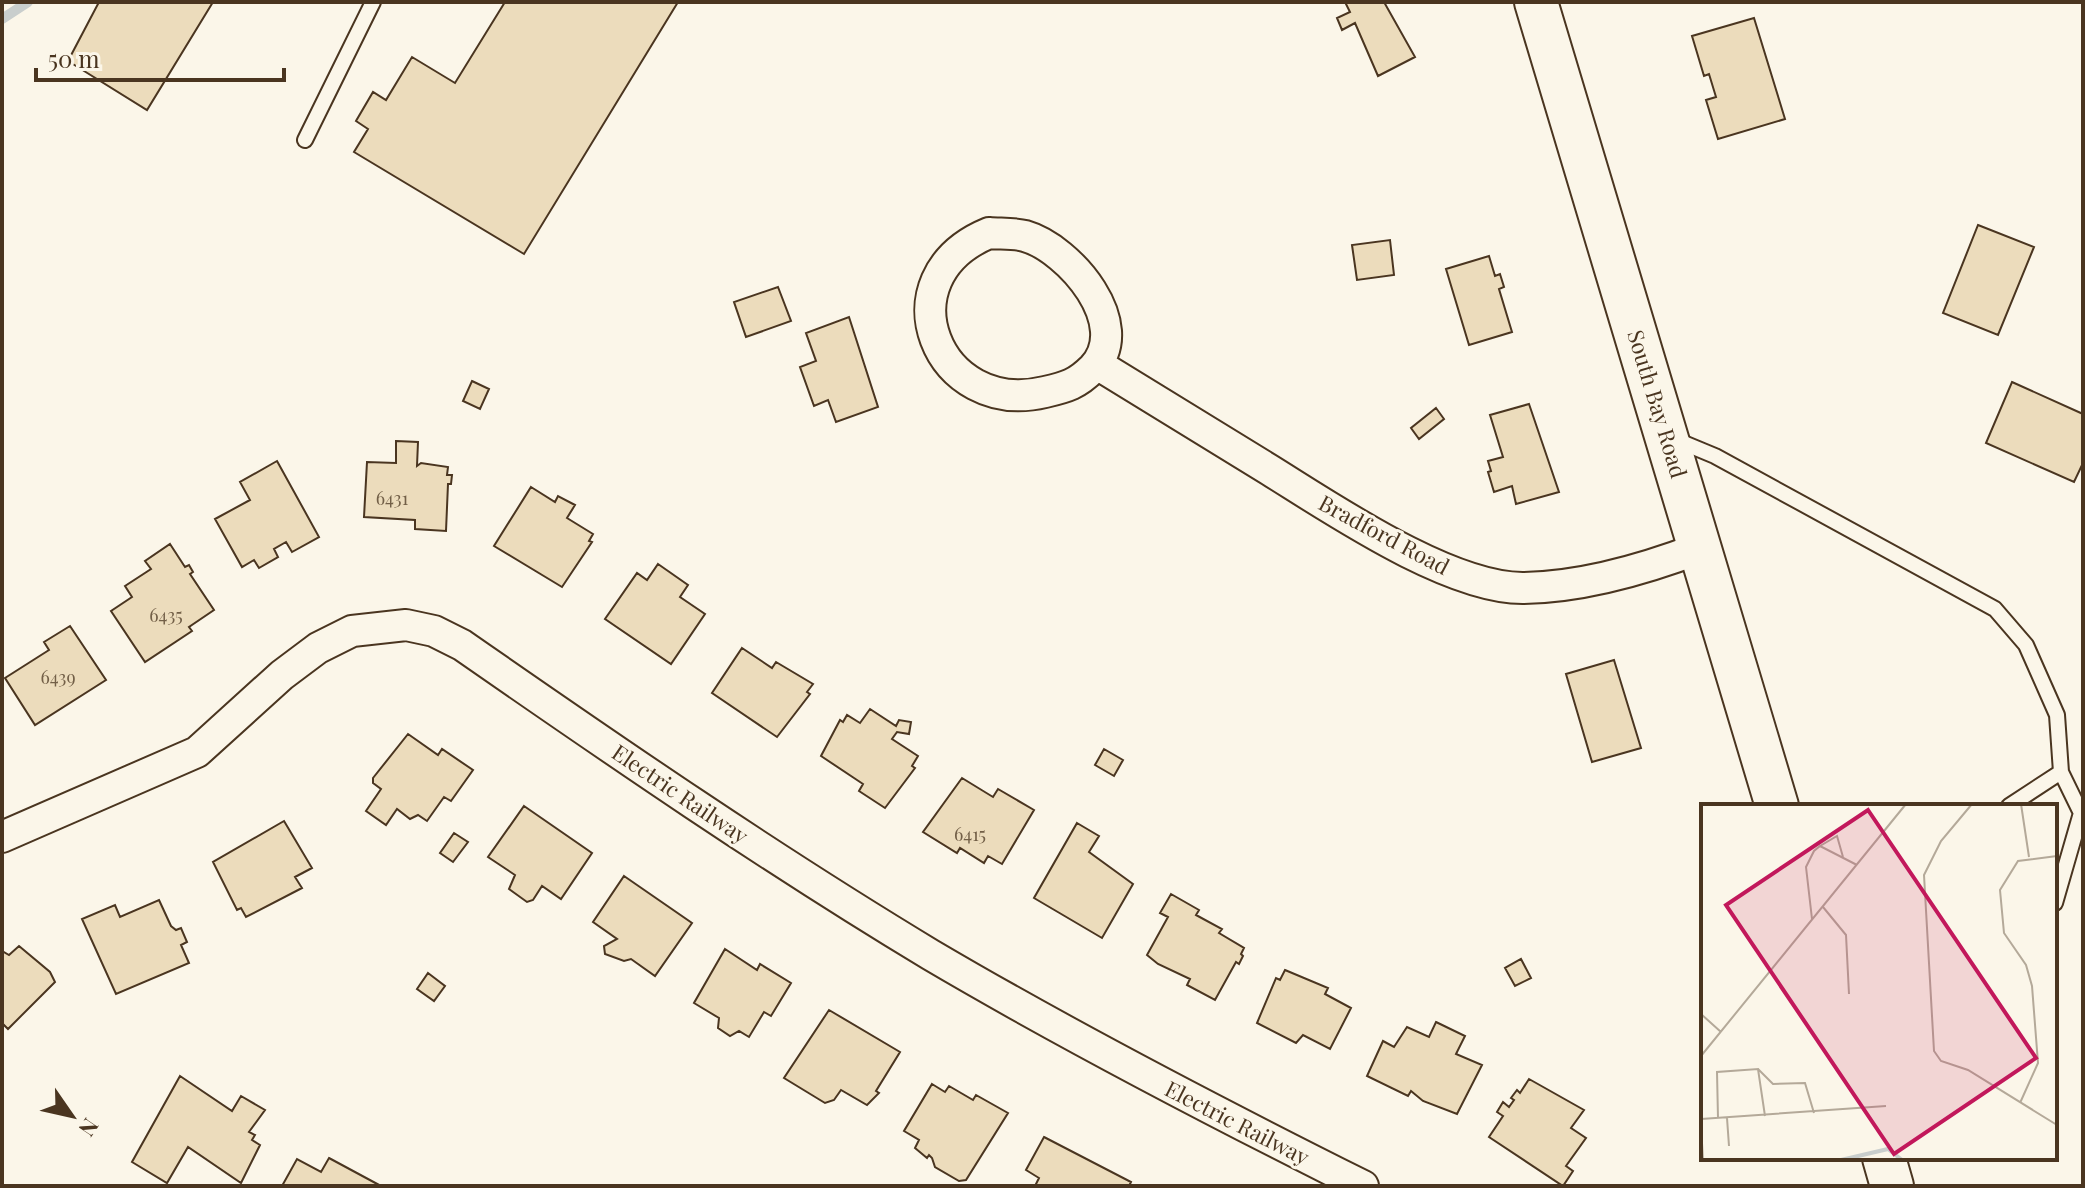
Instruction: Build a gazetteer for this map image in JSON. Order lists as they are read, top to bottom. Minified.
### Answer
{"streets":{"street":["South Bay Road","Bradford Road","Electric Railway"]},"crossings":[["South Bay Road","Bradford Road"]],"house_numbers":["6431","6435","6439","6415"],"scale_bar":"50 m","north":"bottom right"}
